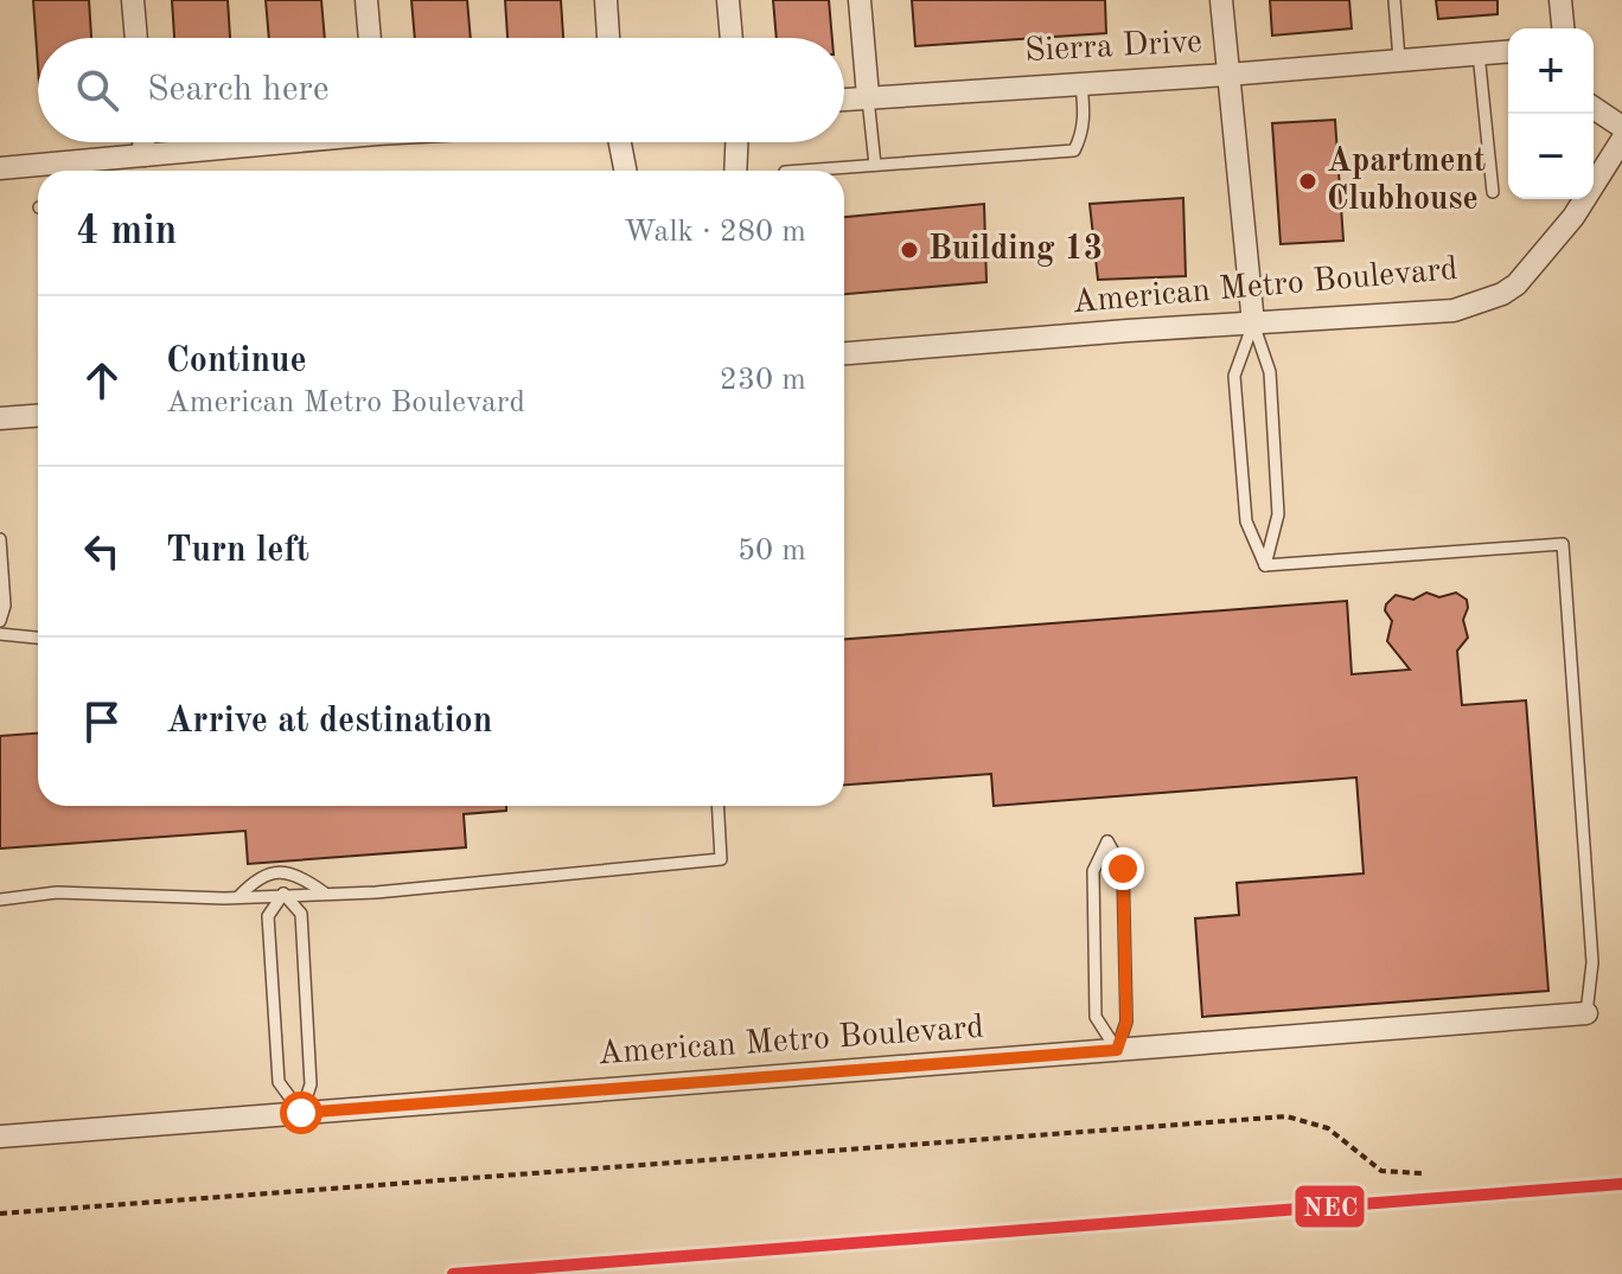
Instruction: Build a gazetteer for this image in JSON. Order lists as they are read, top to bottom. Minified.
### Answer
{"streets":{"street":["Sierra Drive","American Metro Boulevard"]},"places":["Apartment Clubhouse","Building 13"],"lines":["transit line NEC"],"page":{"map_buttons":["+","−"],"search":"Search here","heading":["4 min","Walk · 280 m"],"list":[["Continue","American Metro Boulevard","230 m"],["Turn left","50 m"],"Arrive at destination"]}}
